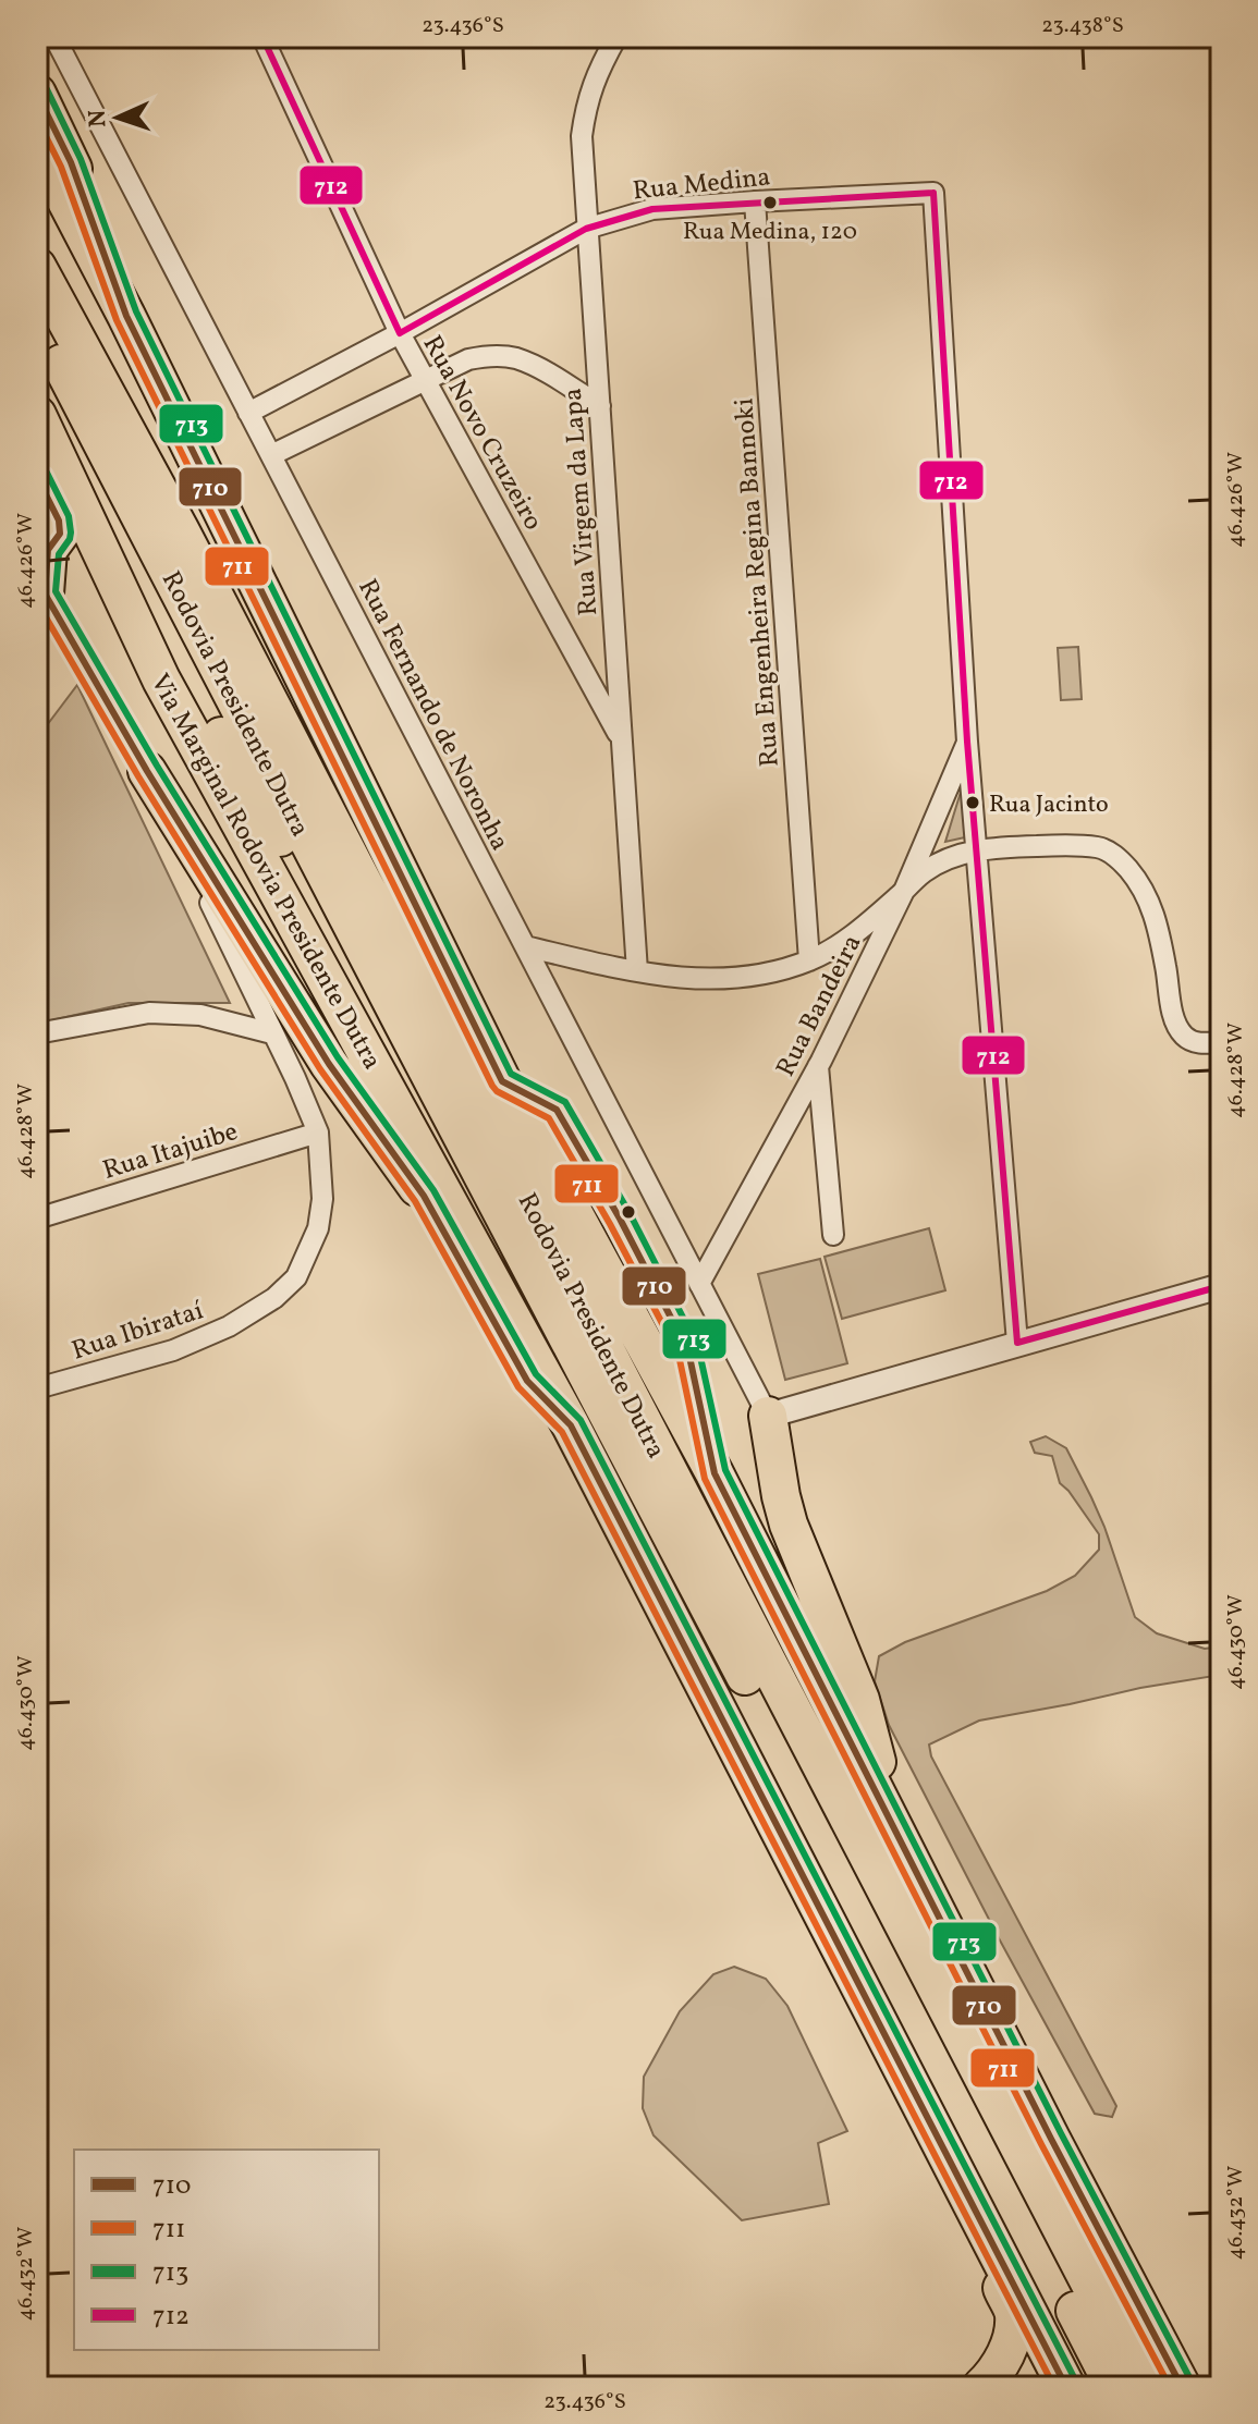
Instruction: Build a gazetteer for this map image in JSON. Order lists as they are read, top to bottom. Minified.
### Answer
{"streets":{"highway":["Rodovia Presidente Dutra","Via Marginal Rodovia Presidente Dutra"],"street":["Rua Medina","Rua Novo Cruzeiro","Rua Virgem da Lapa","Rua Engenheira Regina Bannoki","Rua Fernando de Noronha","Rua Bandeira","Rua Itajuibe","Rua Ibirataí"]},"crossings":[["Rua Medina","Rua Novo Cruzeiro"],["Rua Medina","Rua Virgem da Lapa"],["Rua Medina","Rua Engenheira Regina Bannoki"],["Rua Medina","Rua Fernando de Noronha"],["Rua Medina","Rua Bandeira"],["Rua Novo Cruzeiro","Rua Virgem da Lapa"],["Rua Fernando de Noronha","Rua Bandeira"],["Rua Itajuibe","Rua Ibirataí"]],"places":["Rua Medina, 120","Rua Jacinto"],"lines":["transit line 712","transit line 713","transit line 710","transit line 711"],"legend":["710","711","713","712"],"north":"left","coordinates":["23.436°S","23.438°S","46.426°W","46.428°W","46.430°W","46.432°W"]}
